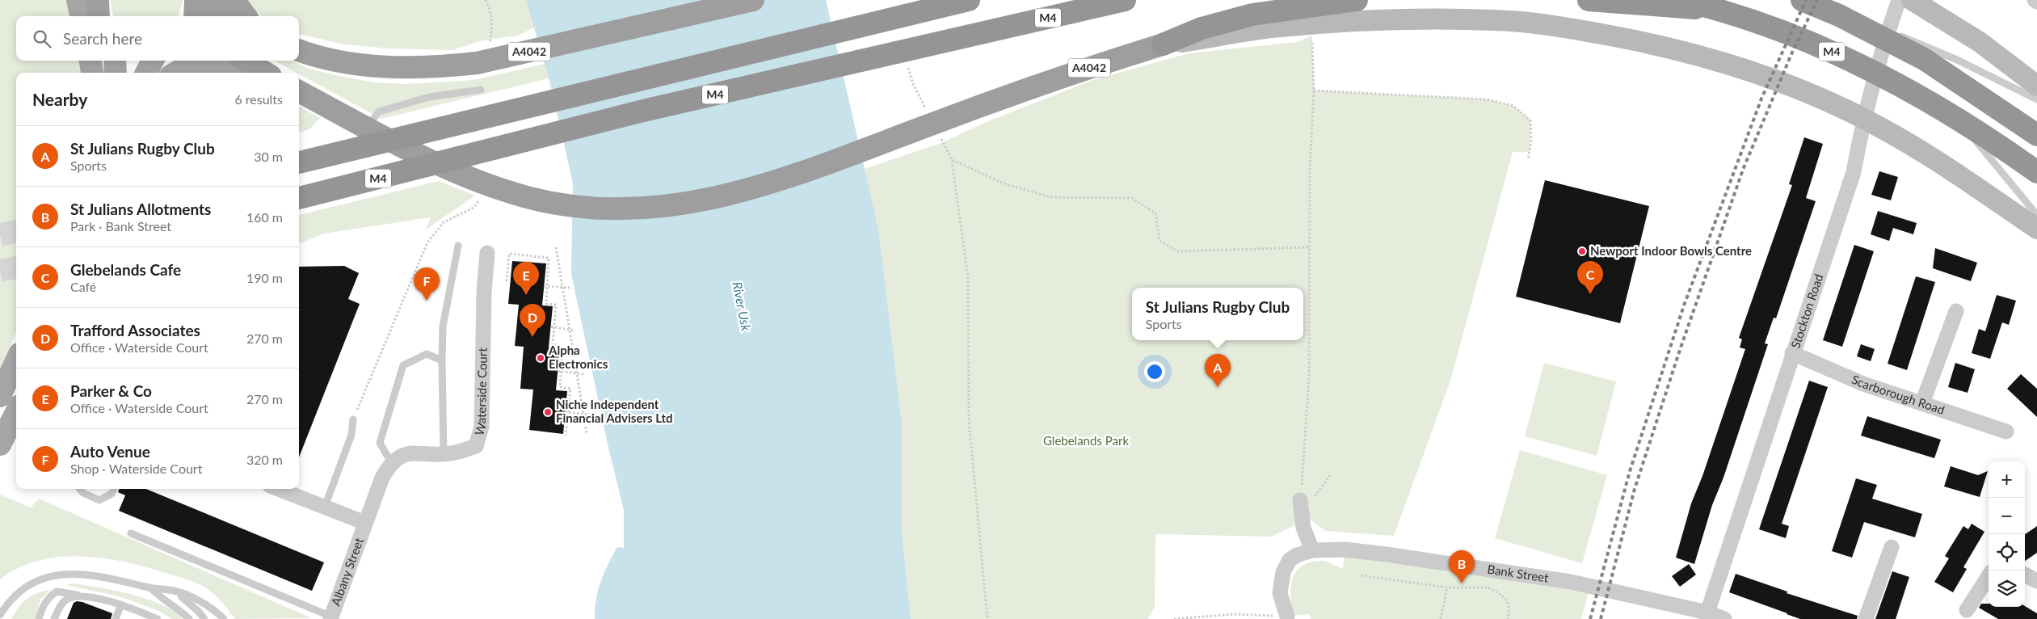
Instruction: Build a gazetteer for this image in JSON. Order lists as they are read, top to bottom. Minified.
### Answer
{"streets":{"highway":["M4","A4042"],"street":["Stockton Road","Waterside Court","Scarborough Road","Albany Street","Bank Street"]},"crossings":[["Stockton Road","Scarborough Road"],["Stockton Road","Bank Street"]],"water":["River Usk"],"parks":["Glebelands Park"],"places":["Newport Indoor Bowls Centre","Alpha Electronics","Niche Independent Financial Advisers Ltd"],"page":{"search":"Search here","heading":["Nearby","6 results"],"list":[{"mark":"A","name":"St Julians Rugby Club","note":"Sports","value":"30 m"},{"mark":"B","name":"St Julians Allotments","note":"Park · Bank Street","value":"160 m"},{"mark":"C","name":"Glebelands Cafe","note":"Café","value":"190 m"},{"mark":"D","name":"Trafford Associates","note":"Office · Waterside Court","value":"270 m"},{"mark":"E","name":"Parker & Co","note":"Office · Waterside Court","value":"270 m"},{"mark":"F","name":"Auto Venue","note":"Shop · Waterside Court","value":"320 m"}],"pins":["C","E","F","D","A","B"],"popup":["St Julians Rugby Club","Sports"],"map_buttons":["+","−"]}}
